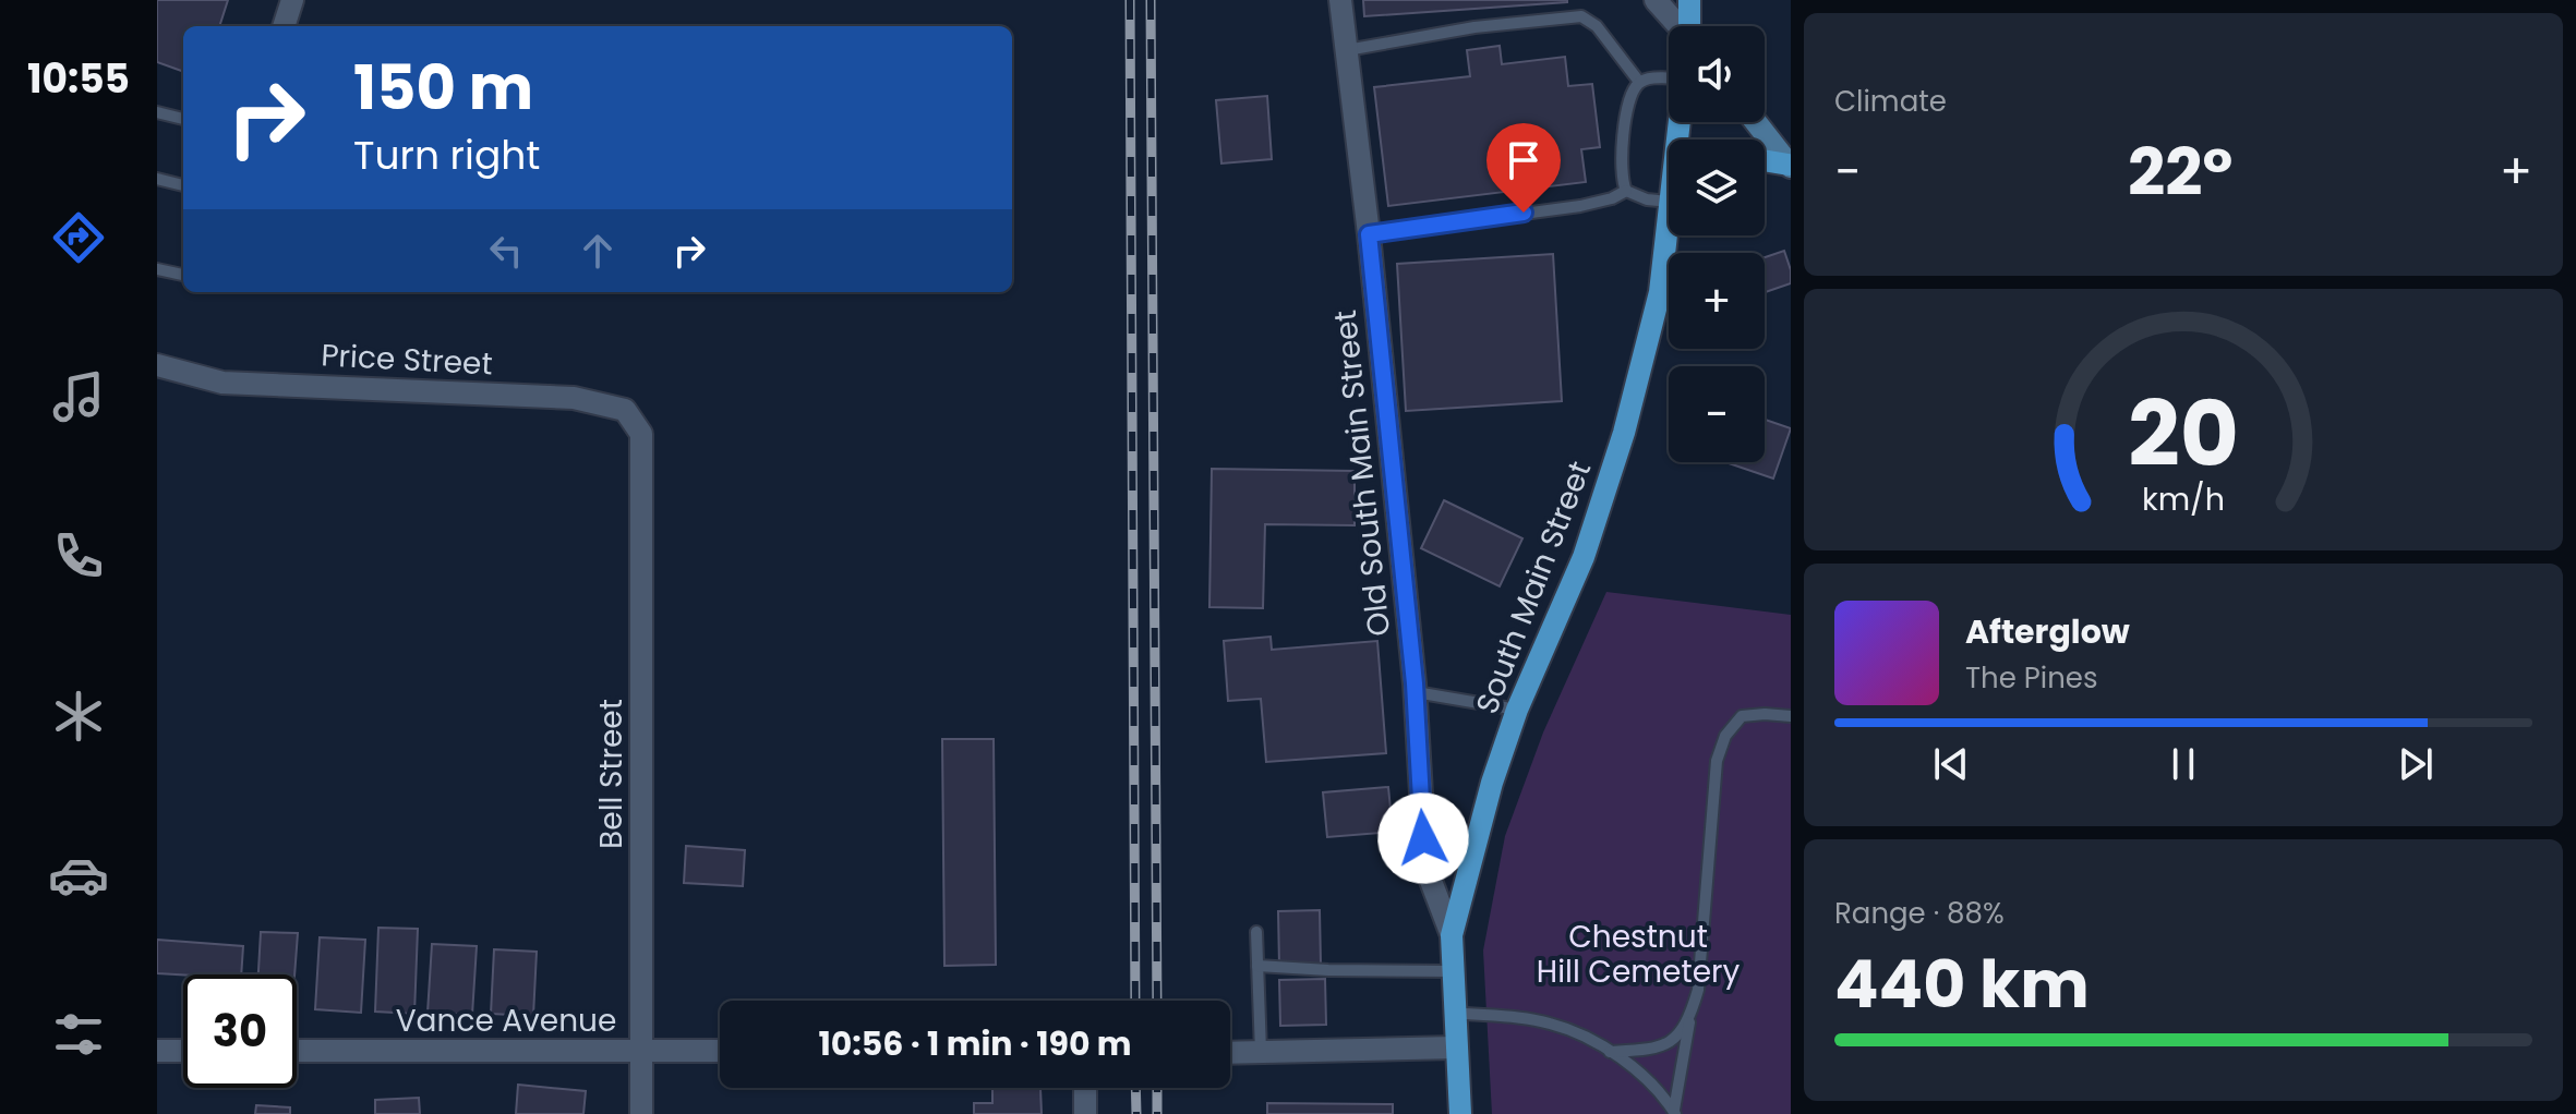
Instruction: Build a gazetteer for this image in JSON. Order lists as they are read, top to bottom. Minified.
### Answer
{"streets":{"main road":["South Main Street"],"street":["Price Street","Old South Main Street","Bell Street","Vance Avenue"]},"crossings":[["Price Street","Bell Street"],["Old South Main Street","South Main Street"],["Bell Street","Vance Avenue"]],"parks":["Chestnut Hill Cemetery"],"page":{"tabs":"10:55","tile":["Climate",["Range · 88%","440 km"]],"map_buttons":["+","−"],"turn":["150 m","Turn right"],"heat":["−","22°","+"],"song":["Afterglow","The Pines"],"limit":"30","trip":"10:56 · 1 min · 190 m","gauge":["20","km/h"]}}
